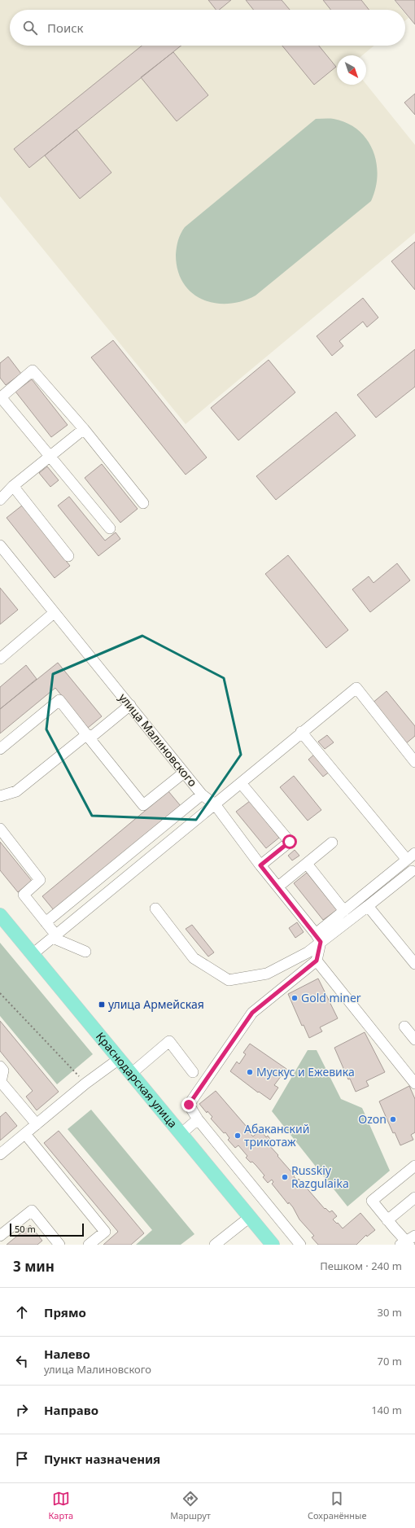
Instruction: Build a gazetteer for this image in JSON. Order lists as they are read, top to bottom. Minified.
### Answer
{"streets":{"main road":["Краснодарская улица"],"street":["улица Малиновского"]},"places":{"other":["Gold miner","Мускус и Ежевика","Ozon","Абаканский трикотаж","Russkiy Razgulaika"],"transit":["улица Армейская"]},"scale_bar":"50 m","north":"bottom right","page":{"search":"Поиск","scale":"50 m","heading":["3 мин","Пешком · 240 m"],"list":[["Прямо","30 m"],["Налево","улица Малиновского","70 m"],["Направо","140 m"],"Пункт назначения"],"nav":["Карта","Маршрут","Сохранённые"]}}
